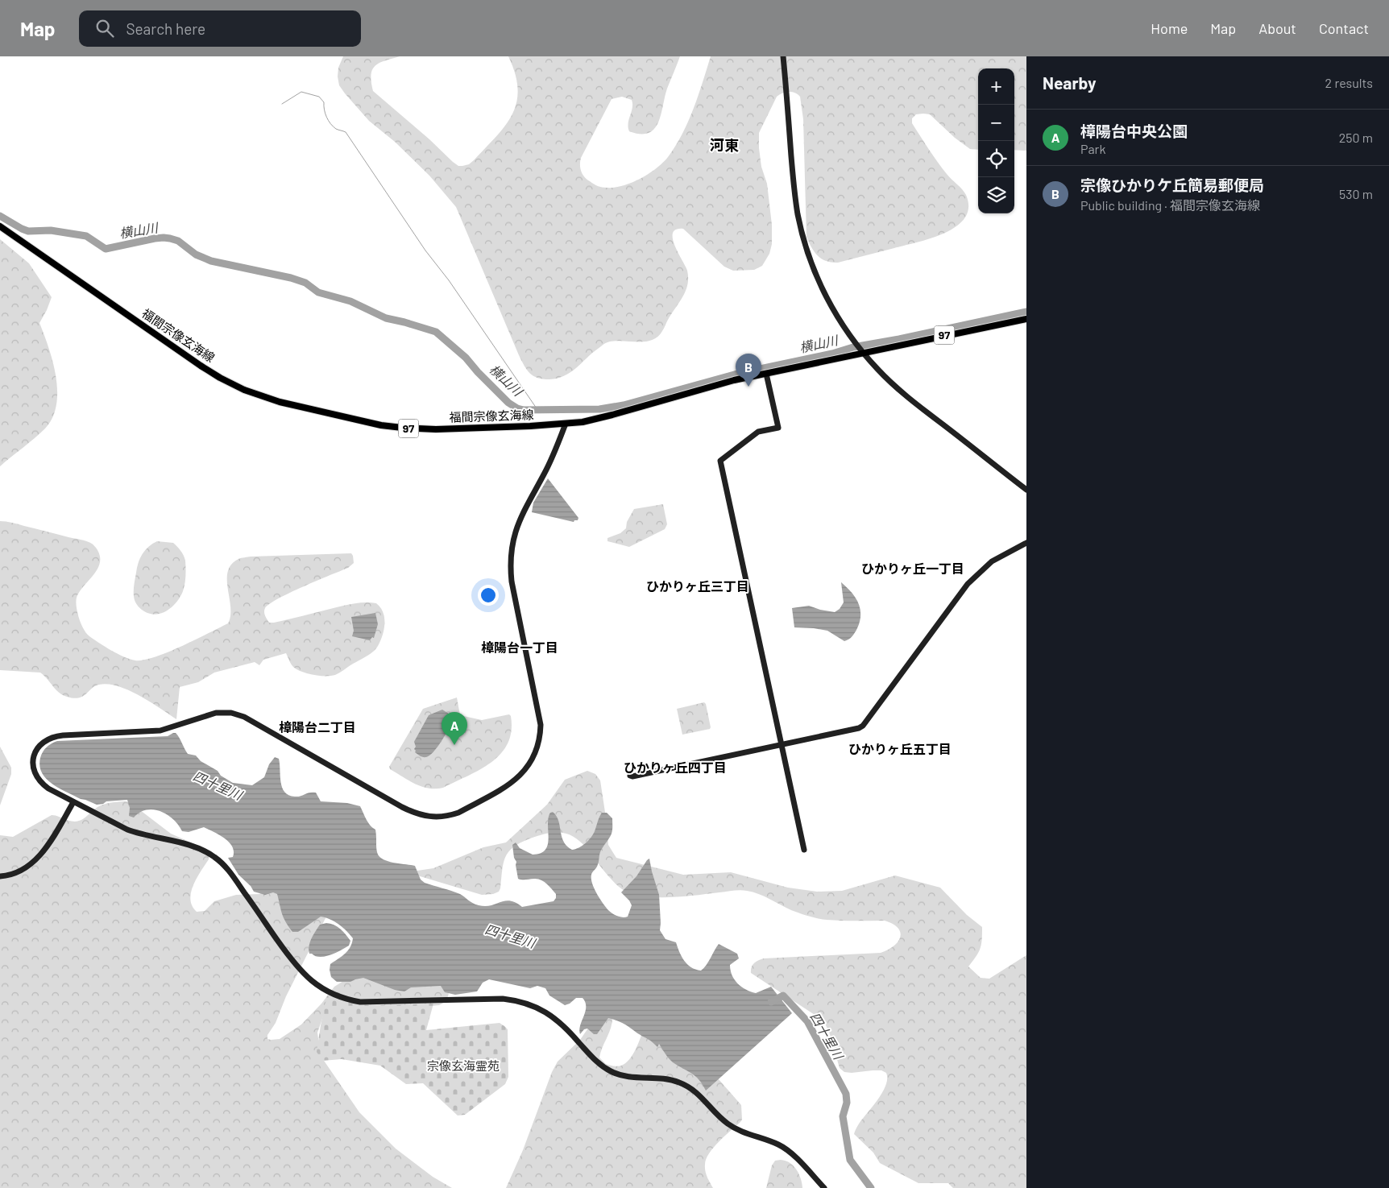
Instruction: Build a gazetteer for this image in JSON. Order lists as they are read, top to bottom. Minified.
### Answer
{"streets":{"main road":["97","福間宗像玄海線"]},"districts":["河東","ひかりヶ丘一丁目","ひかりヶ丘三丁目","樟陽台一丁目","樟陽台二丁目","ひかりヶ丘五丁目","ひかりヶ丘四丁目"],"water":["横山川","四十里川"],"parks":["宗像玄海霊苑"],"page":{"header":"Map","search":"Search here","nav":["Home","Map","About","Contact"],"heading":["Nearby","2 results"],"map_buttons":["+","−"],"list":[{"mark":"A","name":"樟陽台中央公園","note":"Park","value":"250 m"},{"mark":"B","name":"宗像ひかりケ丘簡易郵便局","note":"Public building · 福間宗像玄海線","value":"530 m"}],"pins":["B","A"]}}
